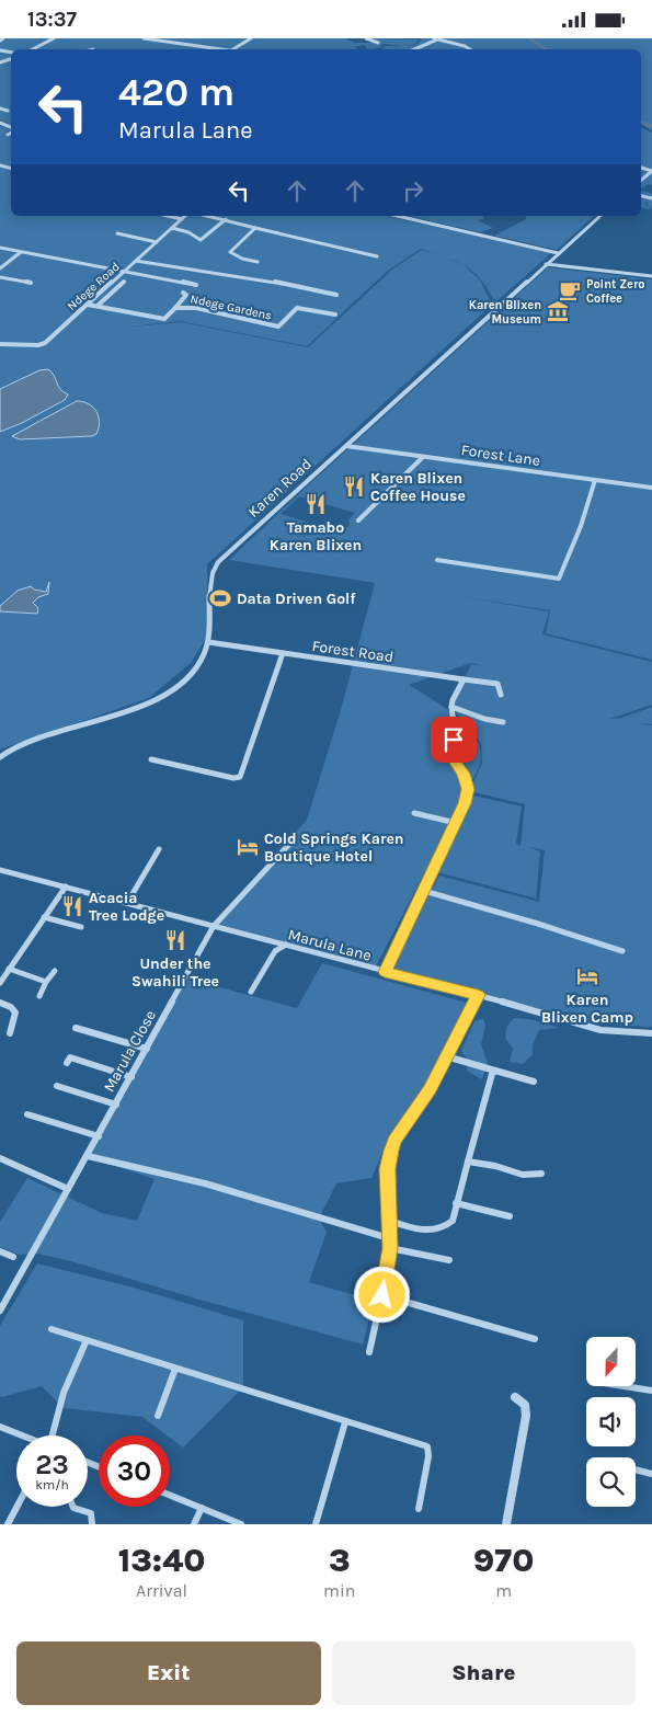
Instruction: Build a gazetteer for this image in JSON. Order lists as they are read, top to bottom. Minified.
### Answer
{"streets":{"street":["Ndege Road","Ndege Gardens","Forest Lane","Karen Road","Forest Road","Marula Lane","Marula Close"]},"crossings":[["Ndege Road","Ndege Gardens"],["Forest Lane","Karen Road"],["Karen Road","Forest Road"],["Marula Lane","Marula Close"]],"places":{"cafe":["Point Zero Coffee"],"museum":["Karen Blixen Museum"],"restaurant":["Karen Blixen Coffee House","Tamabo Karen Blixen","Acacia Tree Lodge","Under the Swahili Tree"],"sports":["Data Driven Golf"],"hotel":["Cold Springs Karen Boutique Hotel","Karen Blixen Camp"]},"north":"bottom","page":{"status":"13:37","turn":["420 m","Marula Lane"],"speed":"23 km/h","limit":"30","eta":["13:40","Arrival","3","min","970","m"],"buttons":["Exit","Share"]}}
